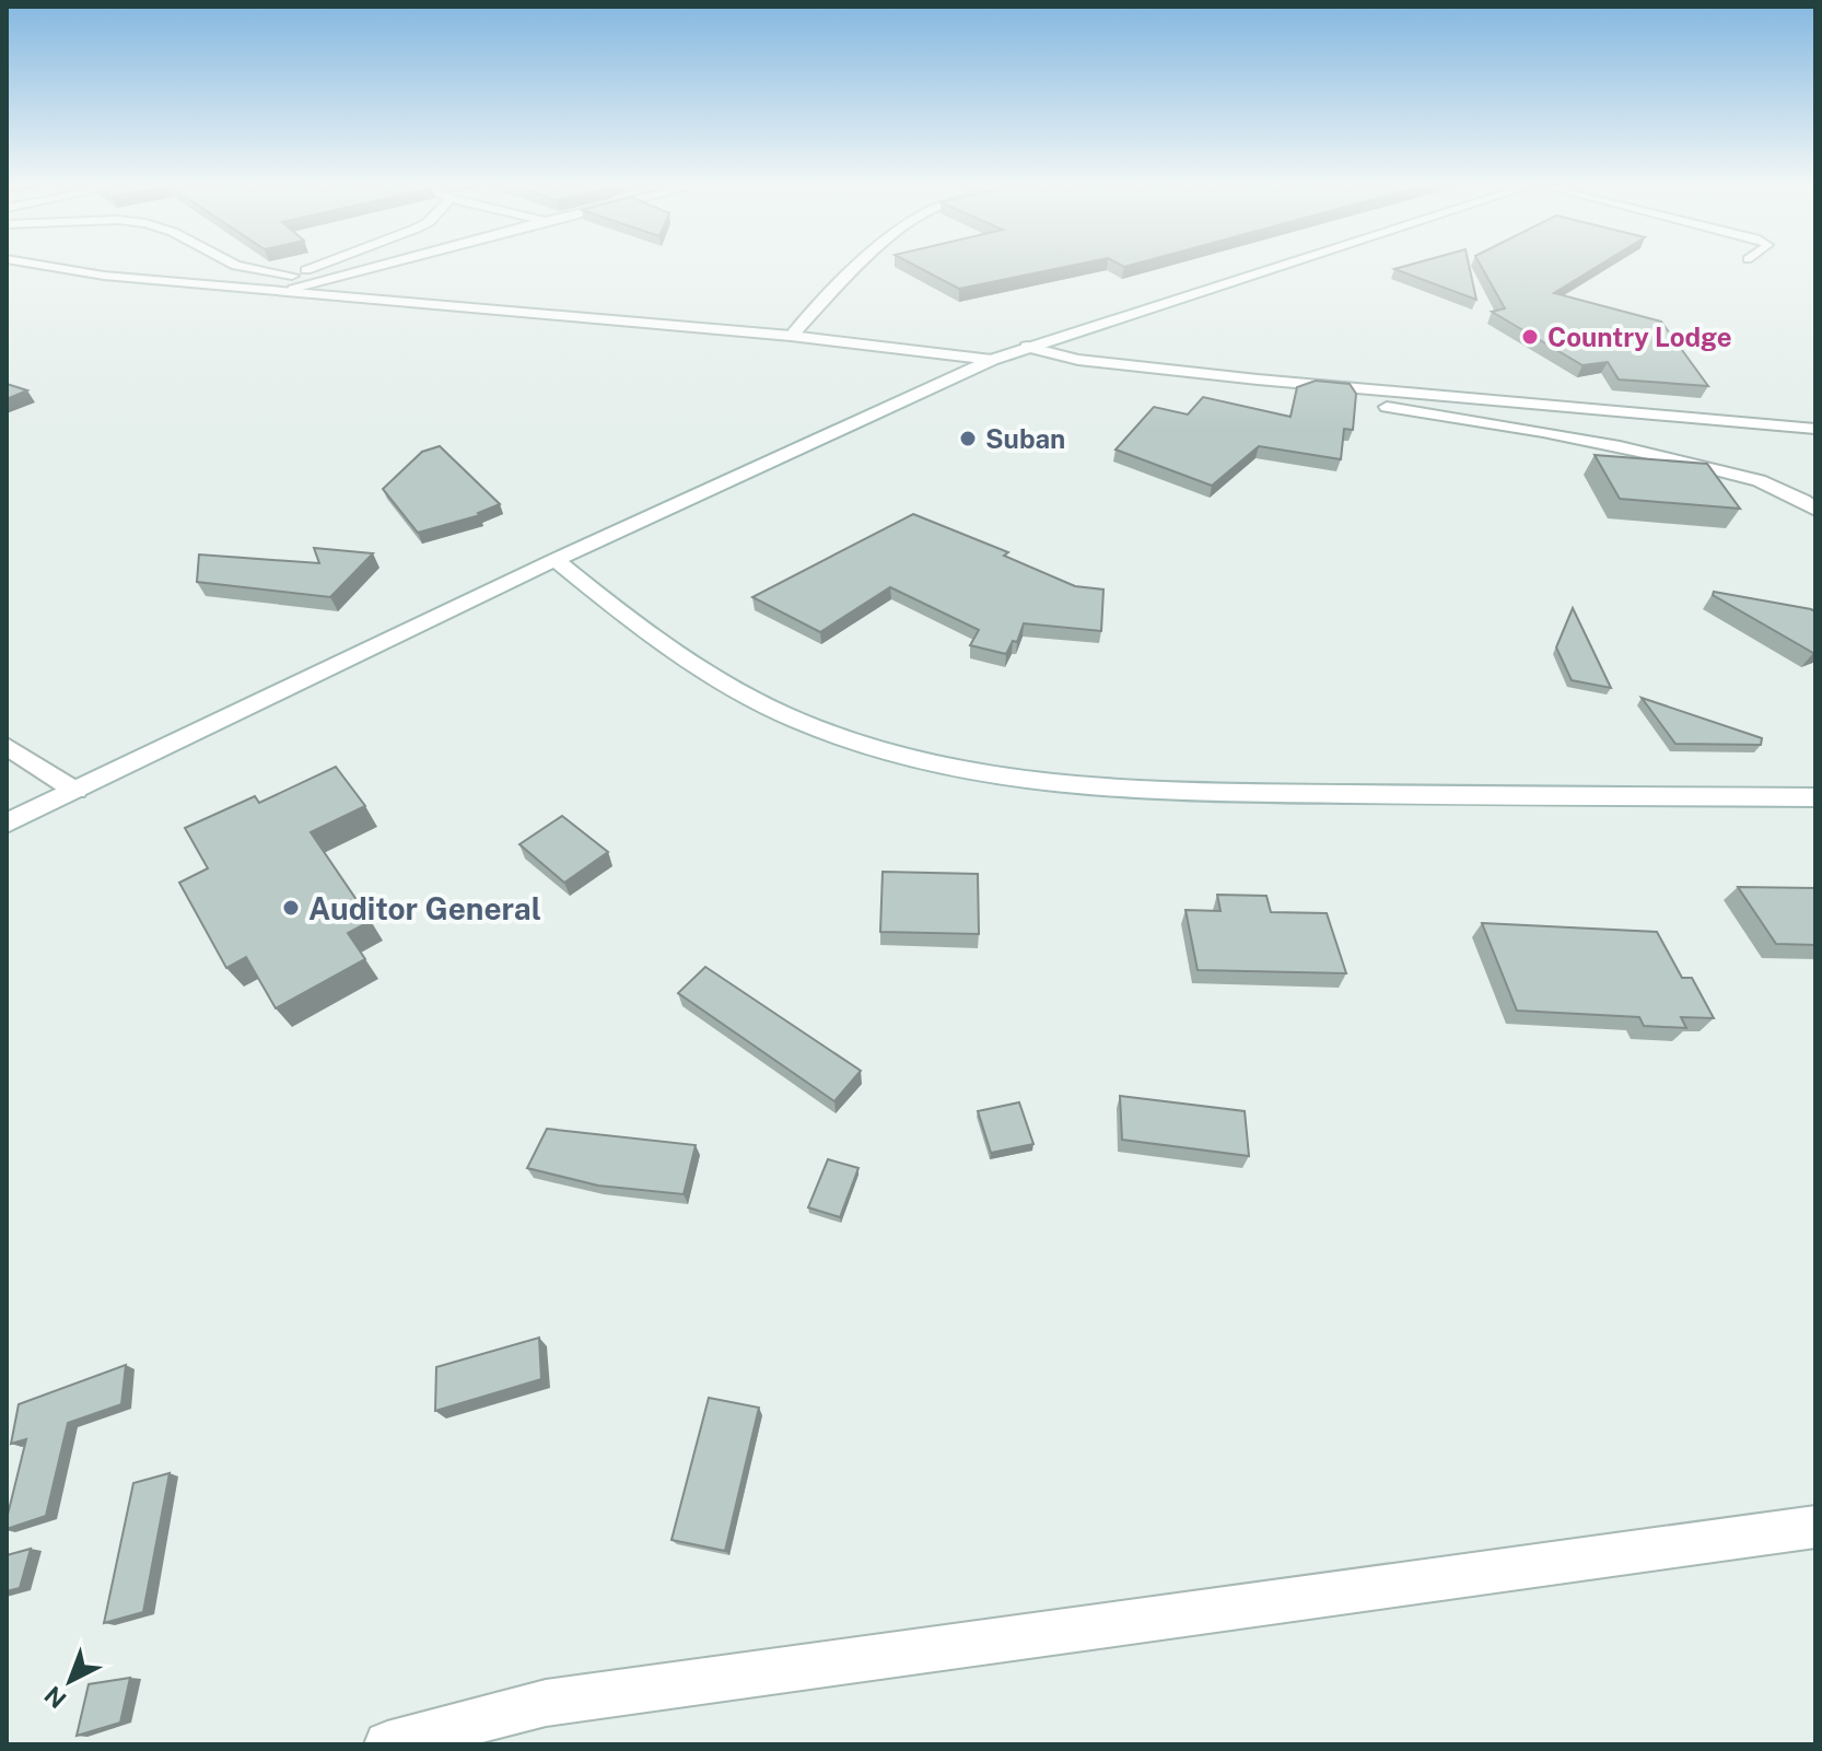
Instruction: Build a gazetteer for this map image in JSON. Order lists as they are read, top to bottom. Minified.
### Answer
{"places":["Country Lodge","Suban","Auditor General"],"north":"bottom left"}
